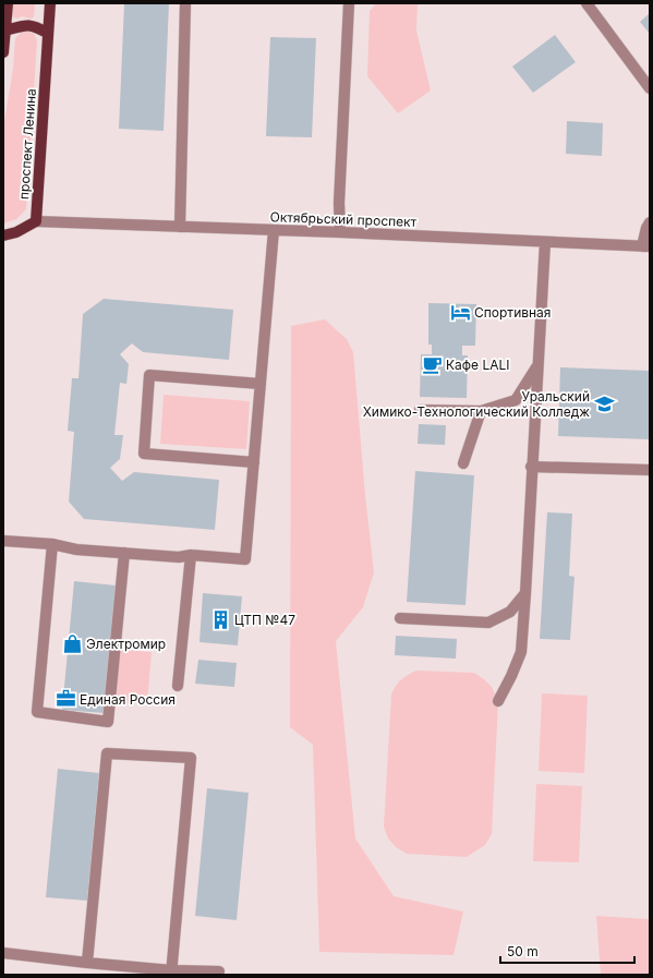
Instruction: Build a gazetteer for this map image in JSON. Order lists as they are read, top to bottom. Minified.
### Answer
{"streets":{"main road":["проспект Ленина"],"street":["Октябрьский проспект"]},"crossings":[["проспект Ленина","Октябрьский проспект"]],"places":{"hotel":["Спортивная"],"cafe":["Кафе LALI"],"school or university":["Уральский Химико-Технологический Колледж"],"building":["ЦТП №47"],"shop":["Электромир"],"office":["Единая Россия"]},"scale_bar":"50 m"}
